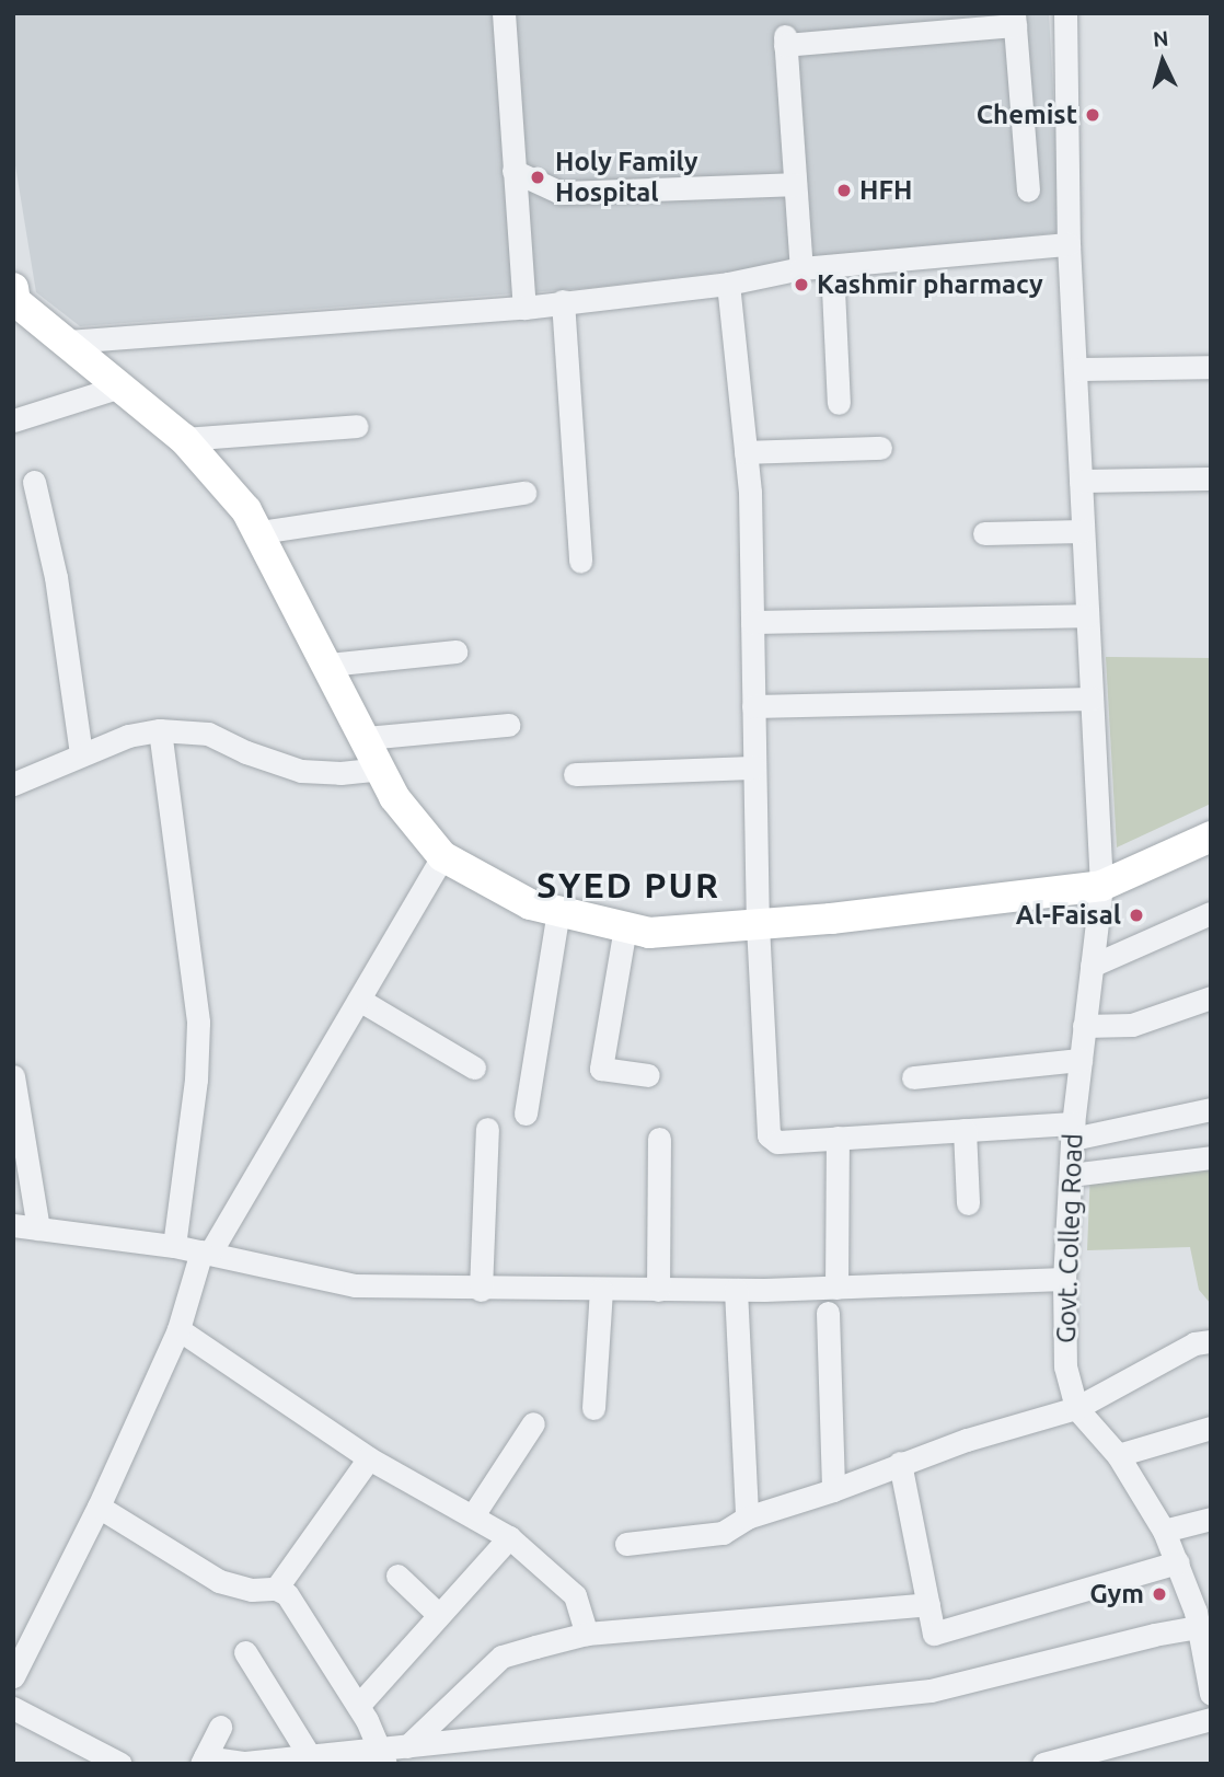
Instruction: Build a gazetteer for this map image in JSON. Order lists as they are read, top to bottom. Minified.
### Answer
{"streets":{"street":["Govt. Colleg Road"]},"districts":["SYED PUR"],"places":["Chemist","Holy Family Hospital","HFH","Kashmir pharmacy","Al-Faisal","Gym"],"north":"top"}
